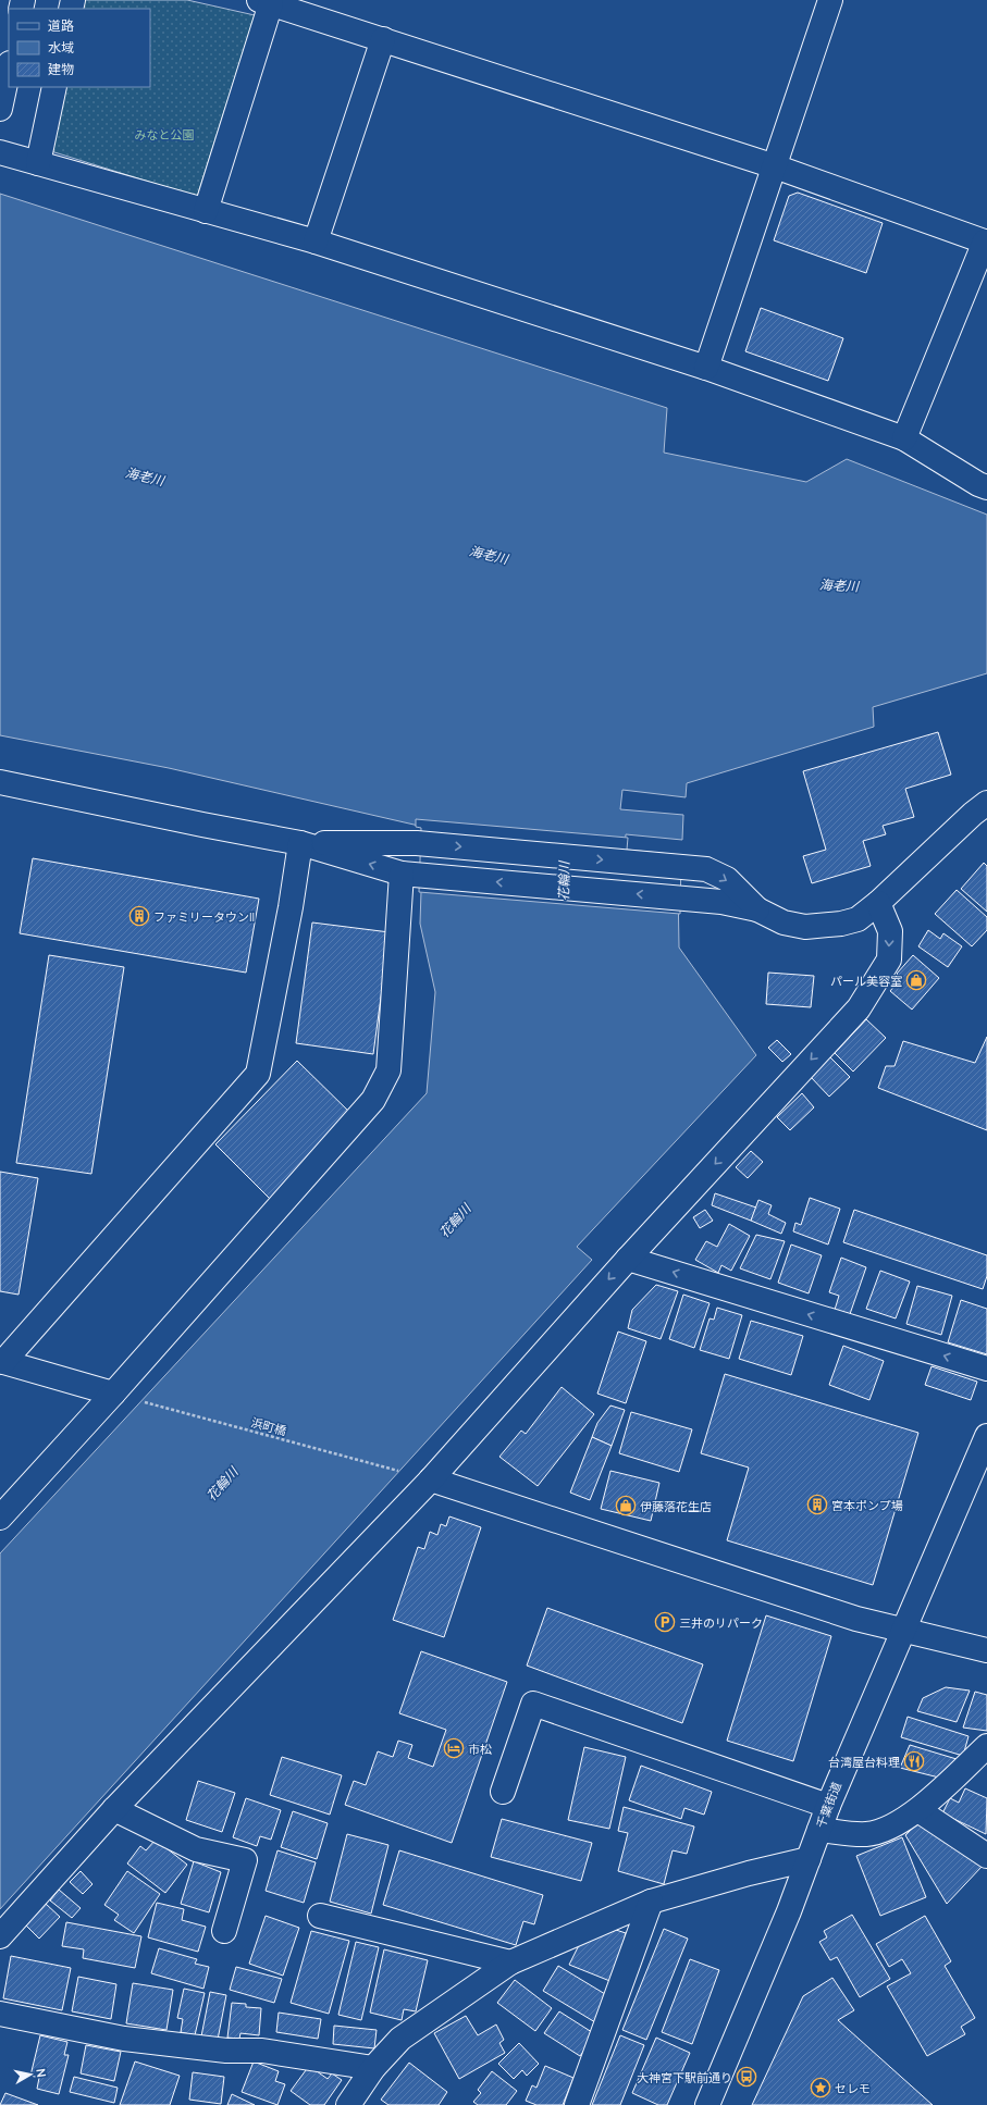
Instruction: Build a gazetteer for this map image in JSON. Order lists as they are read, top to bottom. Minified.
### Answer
{"streets":{"main road":["千葉街道"],"path":["浜町橋"]},"water":["海老川","花輪川"],"parks":["みなと公園"],"places":{"building":["ファミリータウンII","宮本ポンプ場"],"shop":["パール美容室","伊藤落花生店"],"parking":["三井のリパーク"],"hotel":["市松"],"restaurant":["台湾屋台料理"],"bus stop":["大神宮下駅前通り"],"place":["セレモ"]},"legend":["道路","水域","建物"],"north":"right"}
